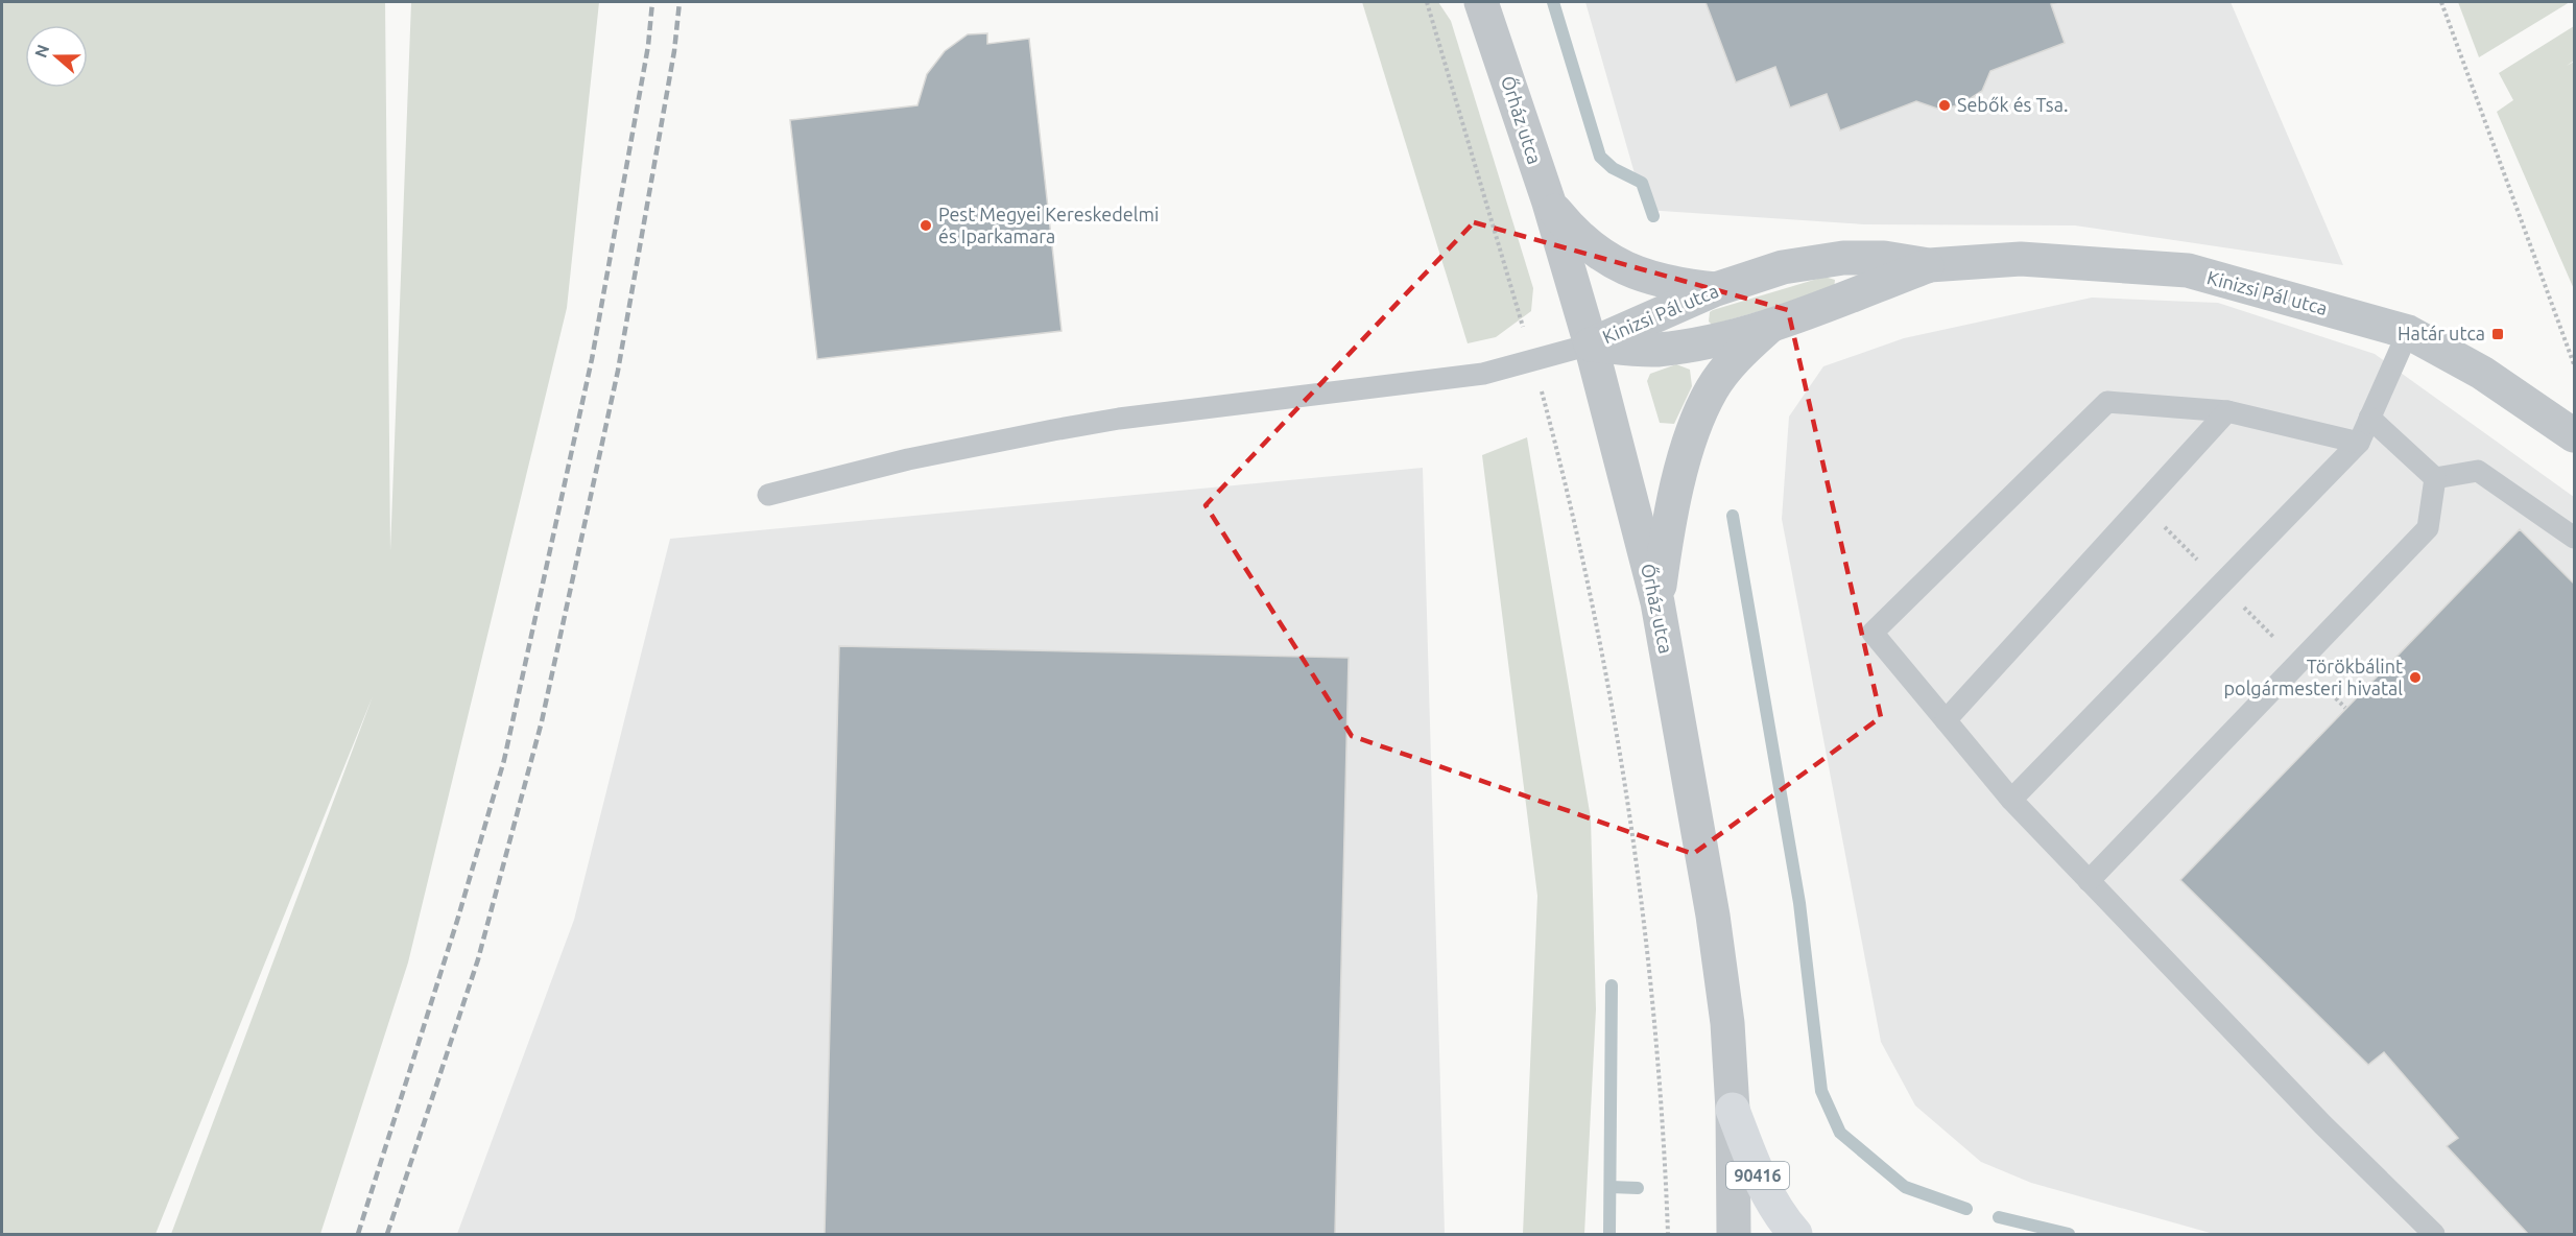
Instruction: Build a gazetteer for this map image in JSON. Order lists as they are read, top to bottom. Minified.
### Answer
{"streets":{"highway":["90416"],"street":["Őrház utca","Kinizsi Pál utca"]},"crossings":[["Őrház utca","Kinizsi Pál utca"],["Őrház utca","90416"]],"places":{"other":["Sebők és Tsa.","Pest Megyei Kereskedelmi és Iparkamara","Törökbálint polgármesteri hivatal"],"transit":["Határ utca"]},"north":"left"}
